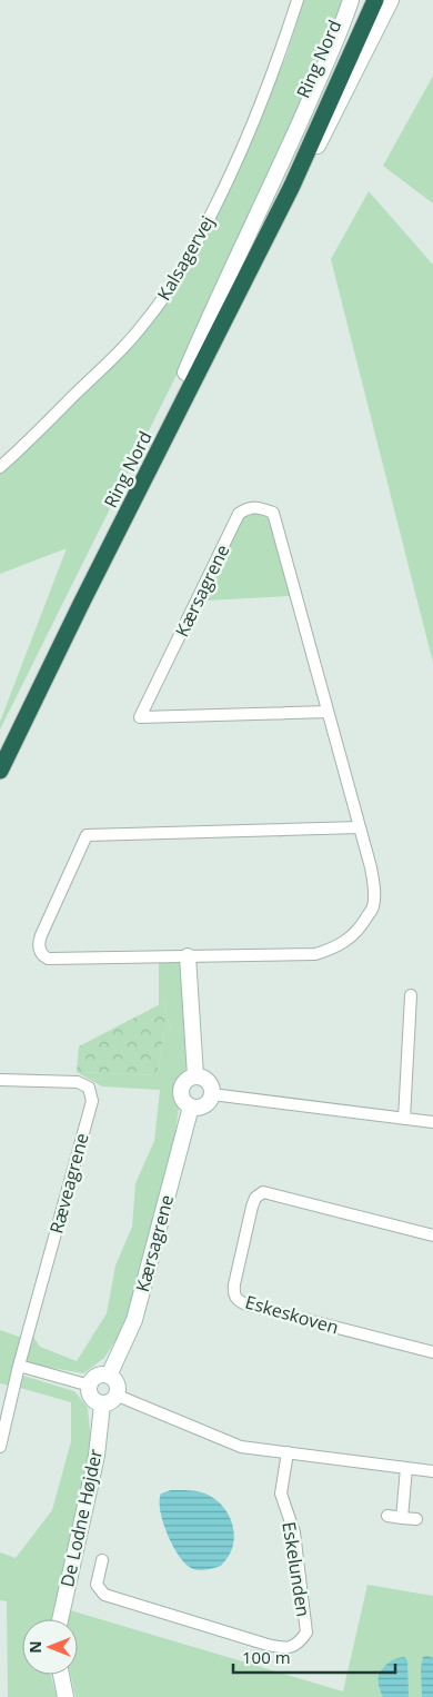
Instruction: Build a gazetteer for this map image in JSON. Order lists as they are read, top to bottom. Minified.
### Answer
{"streets":{"highway":["Ring Nord"],"street":["Kalsagervej","Kærsagrene","Ræveagrene","Eskeskoven","De Lodne Højder","Eskelunden"]},"crossings":[["Kærsagrene","De Lodne Højder"]],"scale_bar":"100 m","north":"left"}
